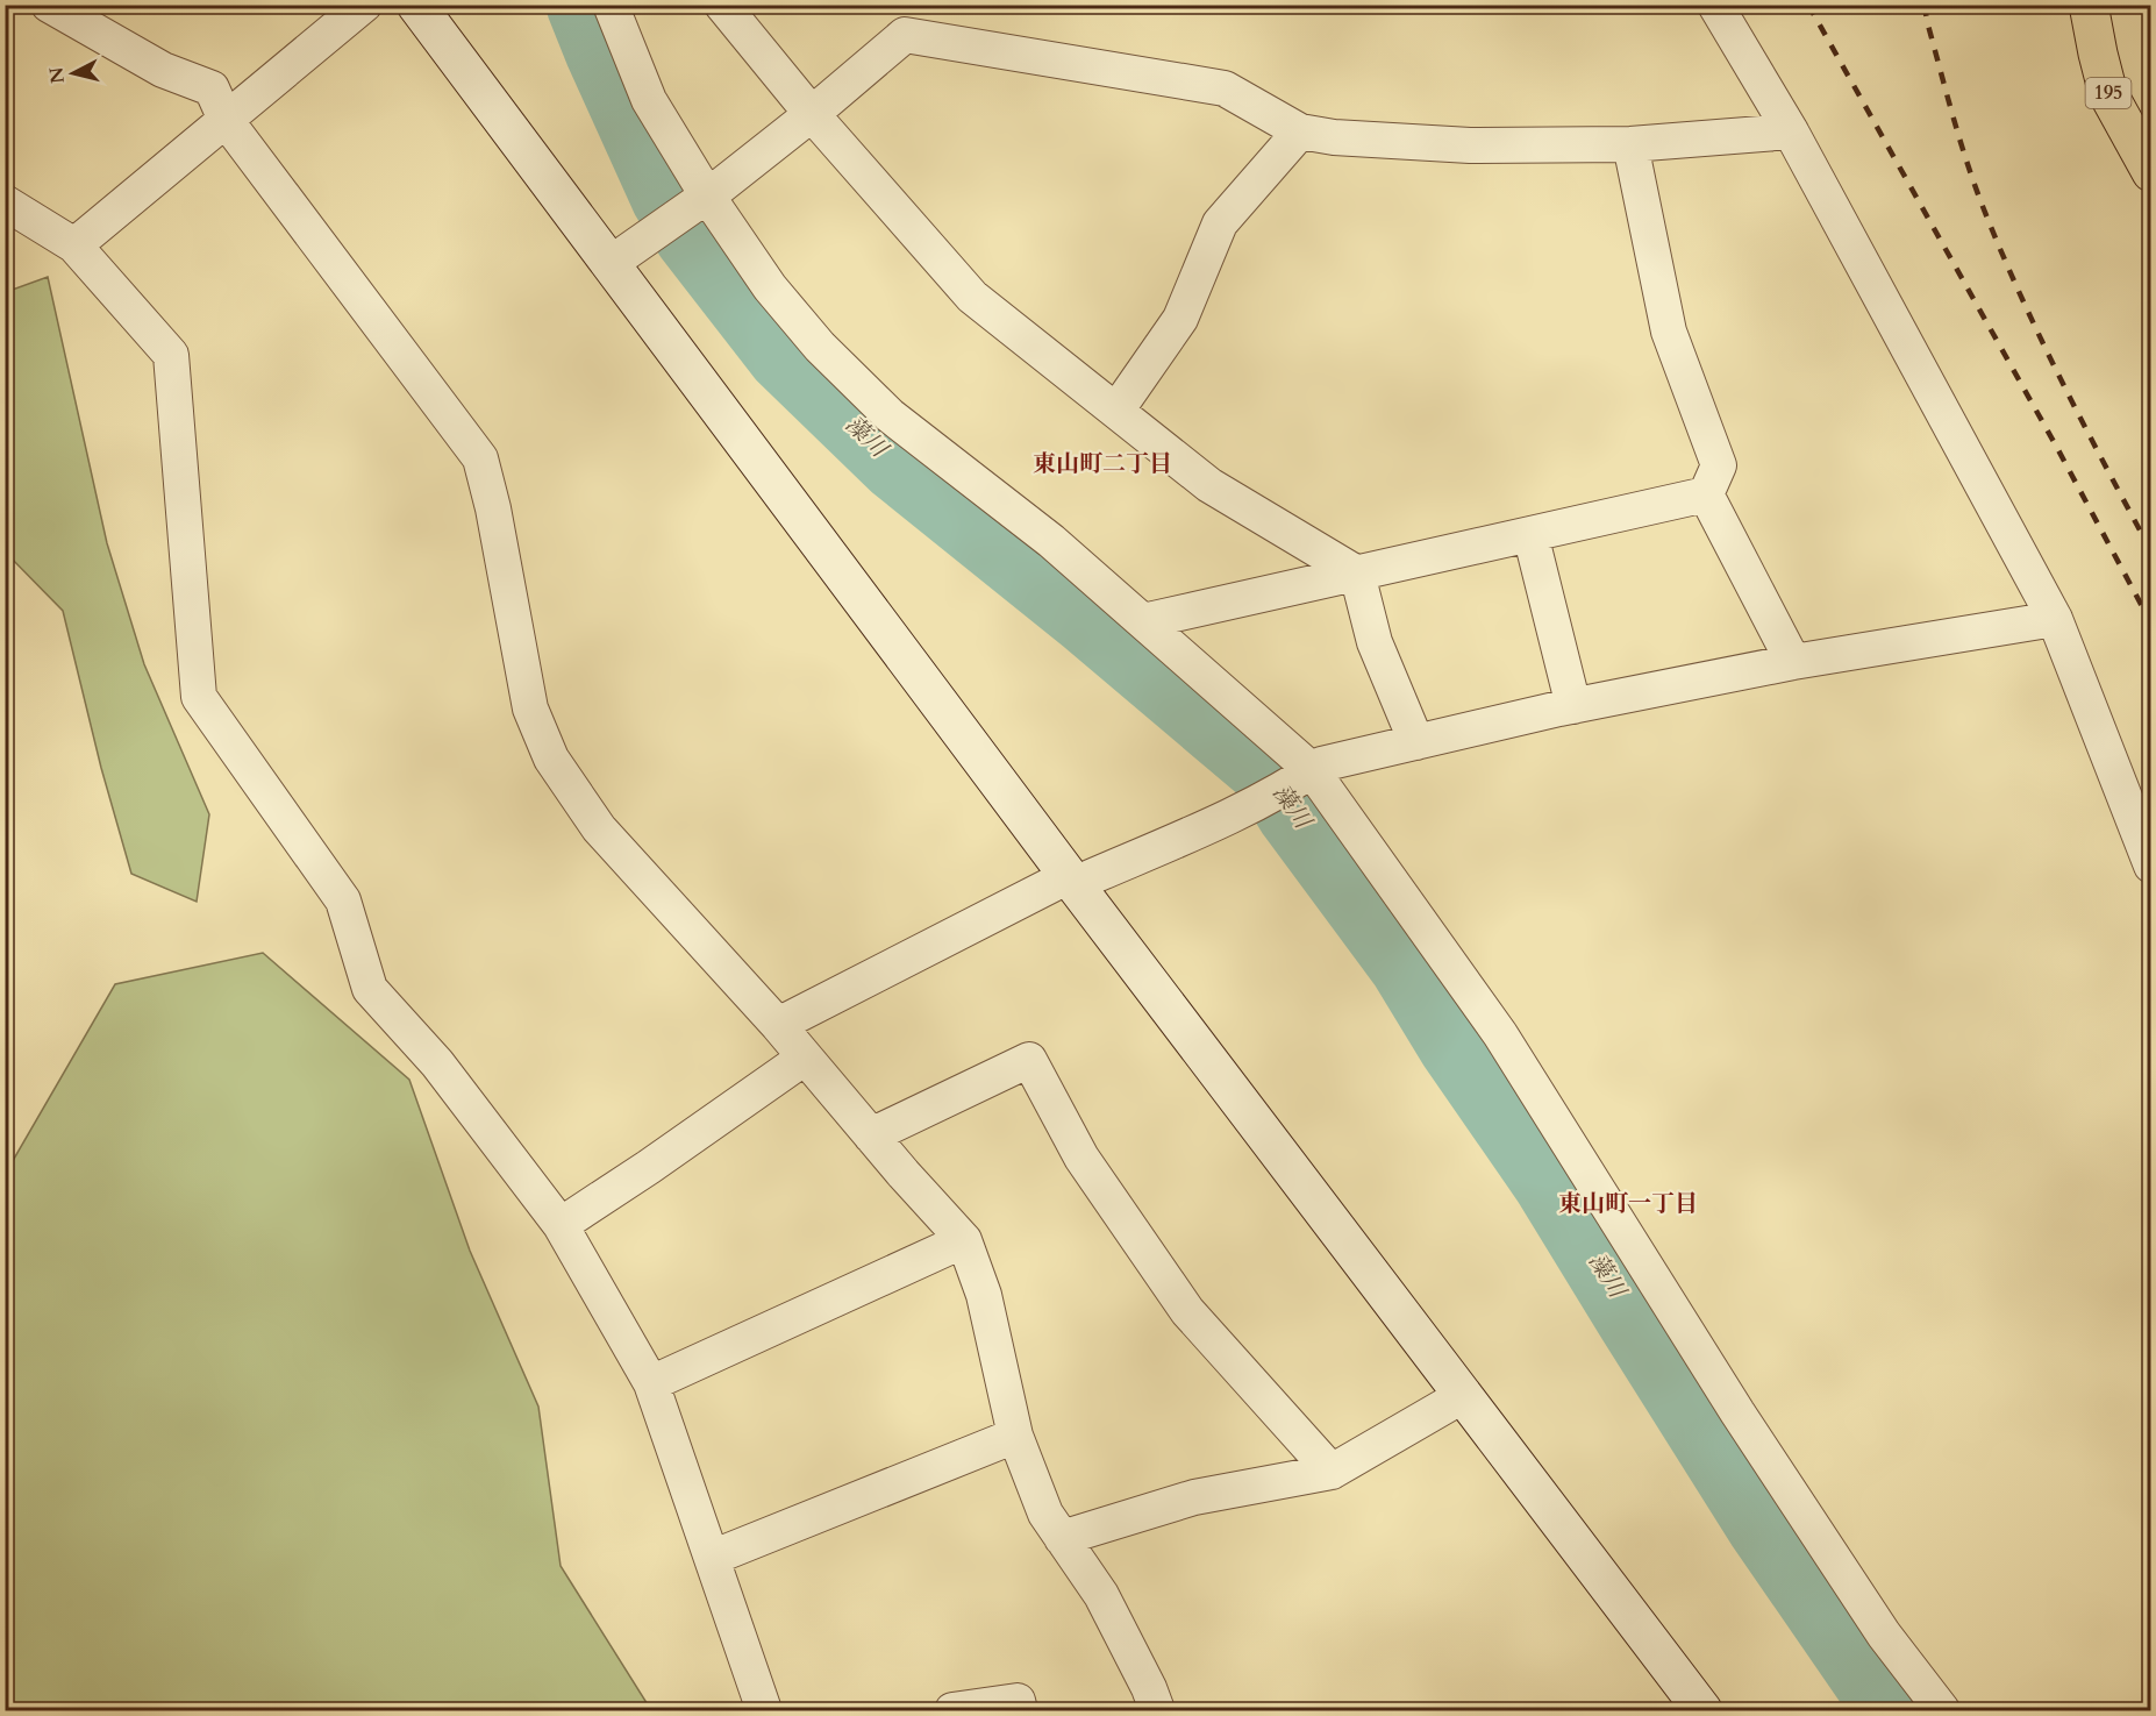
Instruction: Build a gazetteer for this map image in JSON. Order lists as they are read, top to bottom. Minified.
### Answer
{"streets":{"highway":["195"]},"districts":["東山町二丁目","東山町一丁目"],"water":["藻川"],"north":"left"}
